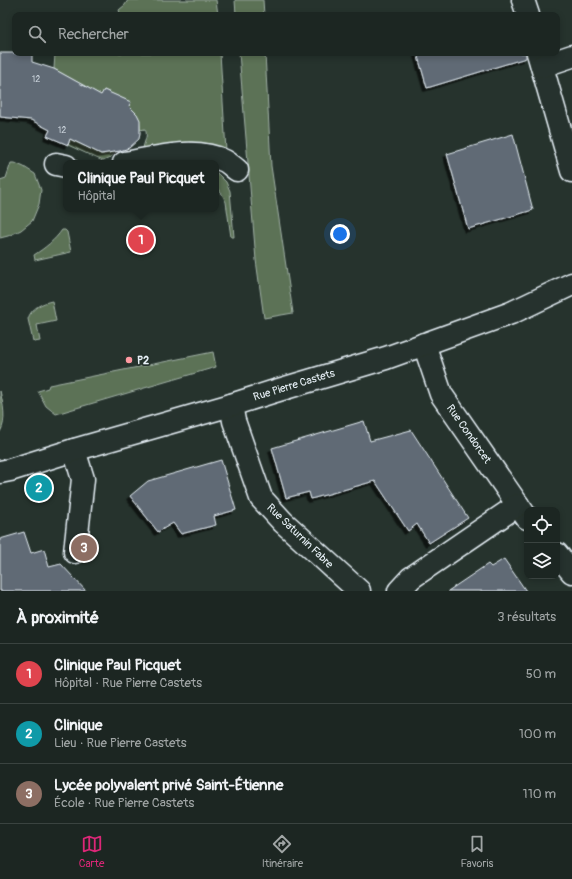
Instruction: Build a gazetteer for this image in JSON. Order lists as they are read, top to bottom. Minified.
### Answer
{"streets":{"street":["Rue Pierre Castets","Rue Condorcet","Rue Saturnin Fabre"]},"crossings":[["Rue Pierre Castets","Rue Condorcet"],["Rue Pierre Castets","Rue Saturnin Fabre"]],"places":["P2"],"house_numbers":["12","12"],"page":{"search":"Rechercher","popup":["Clinique Paul Picquet","Hôpital"],"pins":["1","2","3"],"heading":["À proximité","3 résultats"],"list":[{"mark":"1","name":"Clinique Paul Picquet","note":"Hôpital · Rue Pierre Castets","value":"50 m"},{"mark":"2","name":"Clinique","note":"Lieu · Rue Pierre Castets","value":"100 m"},{"mark":"3","name":"Lycée polyvalent privé Saint-Étienne","note":"École · Rue Pierre Castets","value":"110 m"}],"nav":["Carte","Itinéraire","Favoris"]}}
